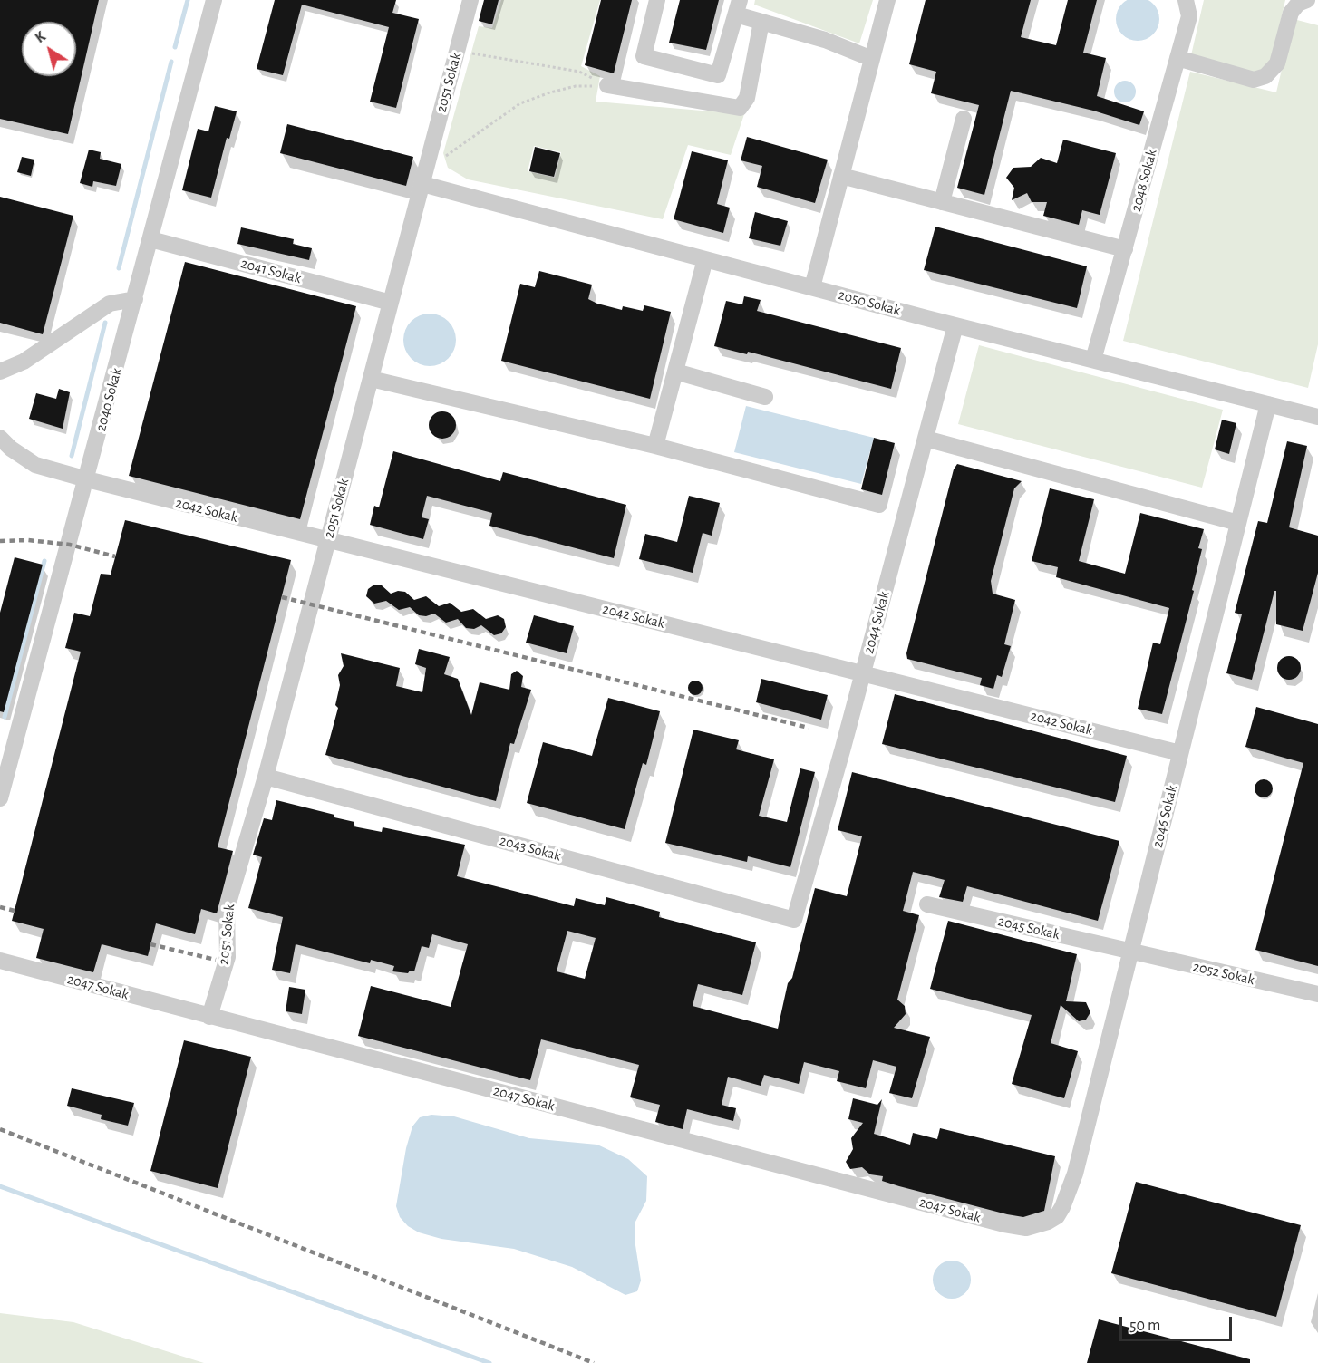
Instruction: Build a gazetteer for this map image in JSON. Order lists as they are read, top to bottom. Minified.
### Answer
{"streets":{"lane":["2051 Sokak","2048 Sokak","2041 Sokak","2050 Sokak","2040 Sokak","2042 Sokak","2044 Sokak","2046 Sokak","2043 Sokak","2045 Sokak","2052 Sokak","2047 Sokak"]},"crossings":[["2051 Sokak","2041 Sokak"],["2051 Sokak","2050 Sokak"],["2051 Sokak","2042 Sokak"],["2051 Sokak","2043 Sokak"],["2051 Sokak","2047 Sokak"],["2048 Sokak","2050 Sokak"],["2041 Sokak","2040 Sokak"],["2050 Sokak","2044 Sokak"],["2050 Sokak","2046 Sokak"],["2040 Sokak","2042 Sokak"],["2042 Sokak","2044 Sokak"],["2042 Sokak","2046 Sokak"],["2044 Sokak","2043 Sokak"],["2046 Sokak","2045 Sokak"],["2046 Sokak","2052 Sokak"],["2046 Sokak","2047 Sokak"],["2045 Sokak","2052 Sokak"]],"scale_bar":"50 m","north":"top left"}
